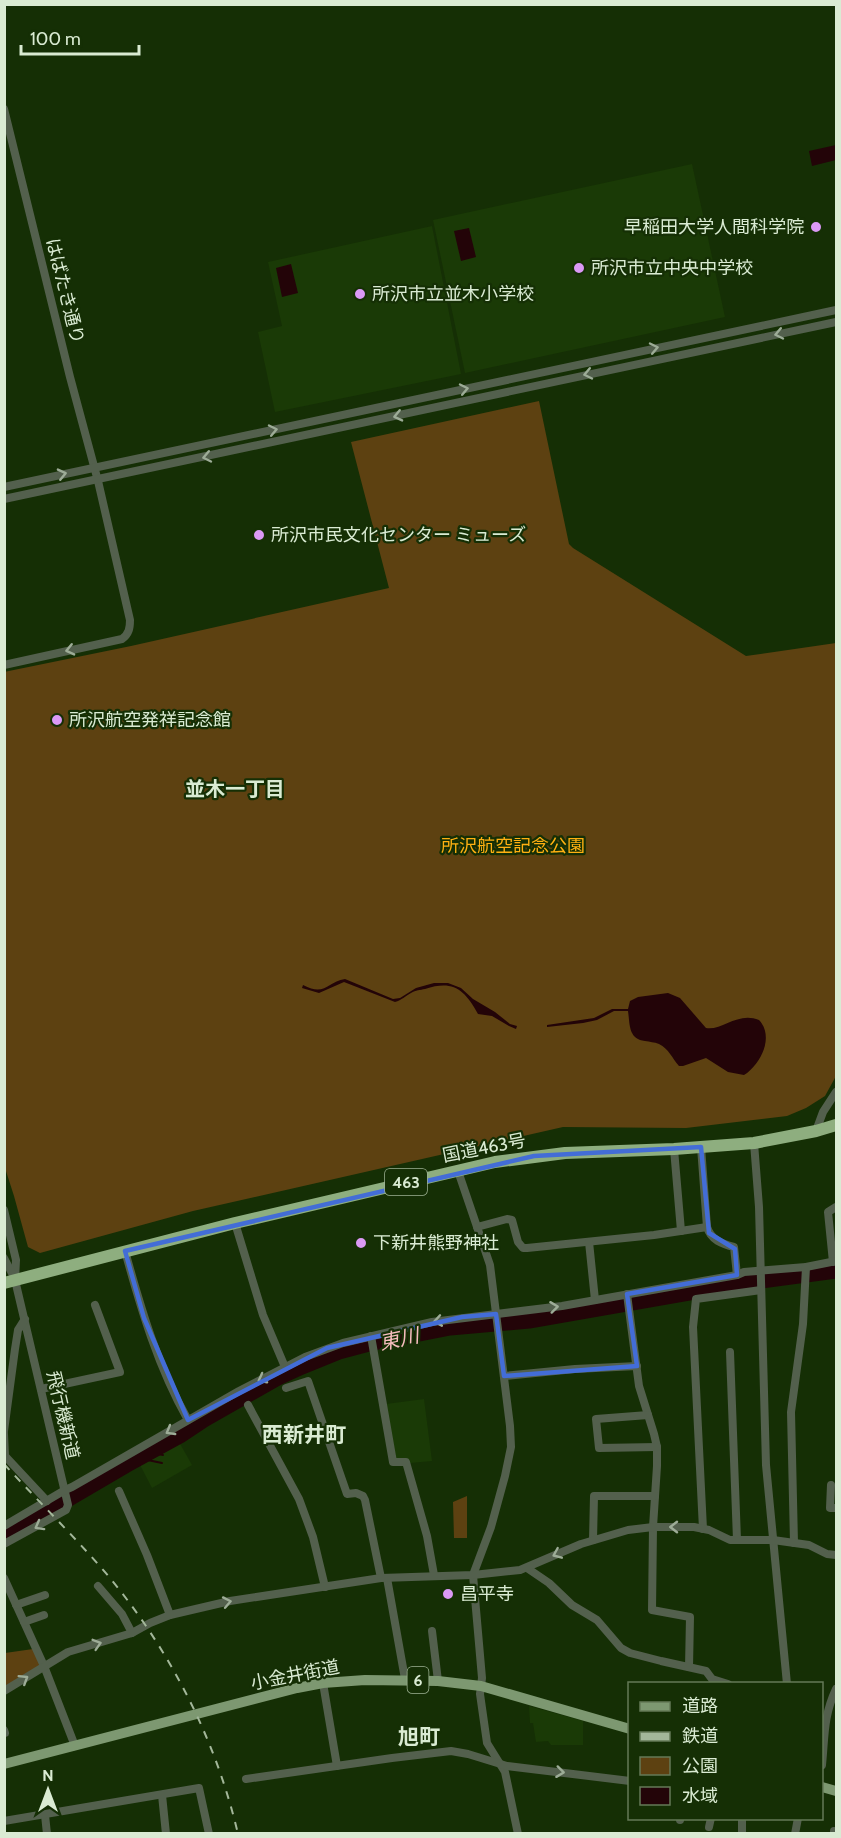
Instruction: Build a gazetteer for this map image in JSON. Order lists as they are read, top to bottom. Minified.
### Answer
{"streets":{"highway":["国道463号","463"],"main road":["小金井街道","6"],"street":["はばたき通り","飛行機新道"]},"crossings":[["国道463号","飛行機新道"]],"districts":["並木一丁目","西新井町","旭町"],"water":["東川"],"parks":["所沢航空記念公園"],"places":["早稲田大学人間科学院","所沢市立中央中学校","所沢市立並木小学校","所沢市民文化センター ミューズ","所沢航空発祥記念館","下新井熊野神社","昌平寺"],"legend":["道路","鉄道","公園","水域"],"scale_bar":"100 m","north":"top"}
